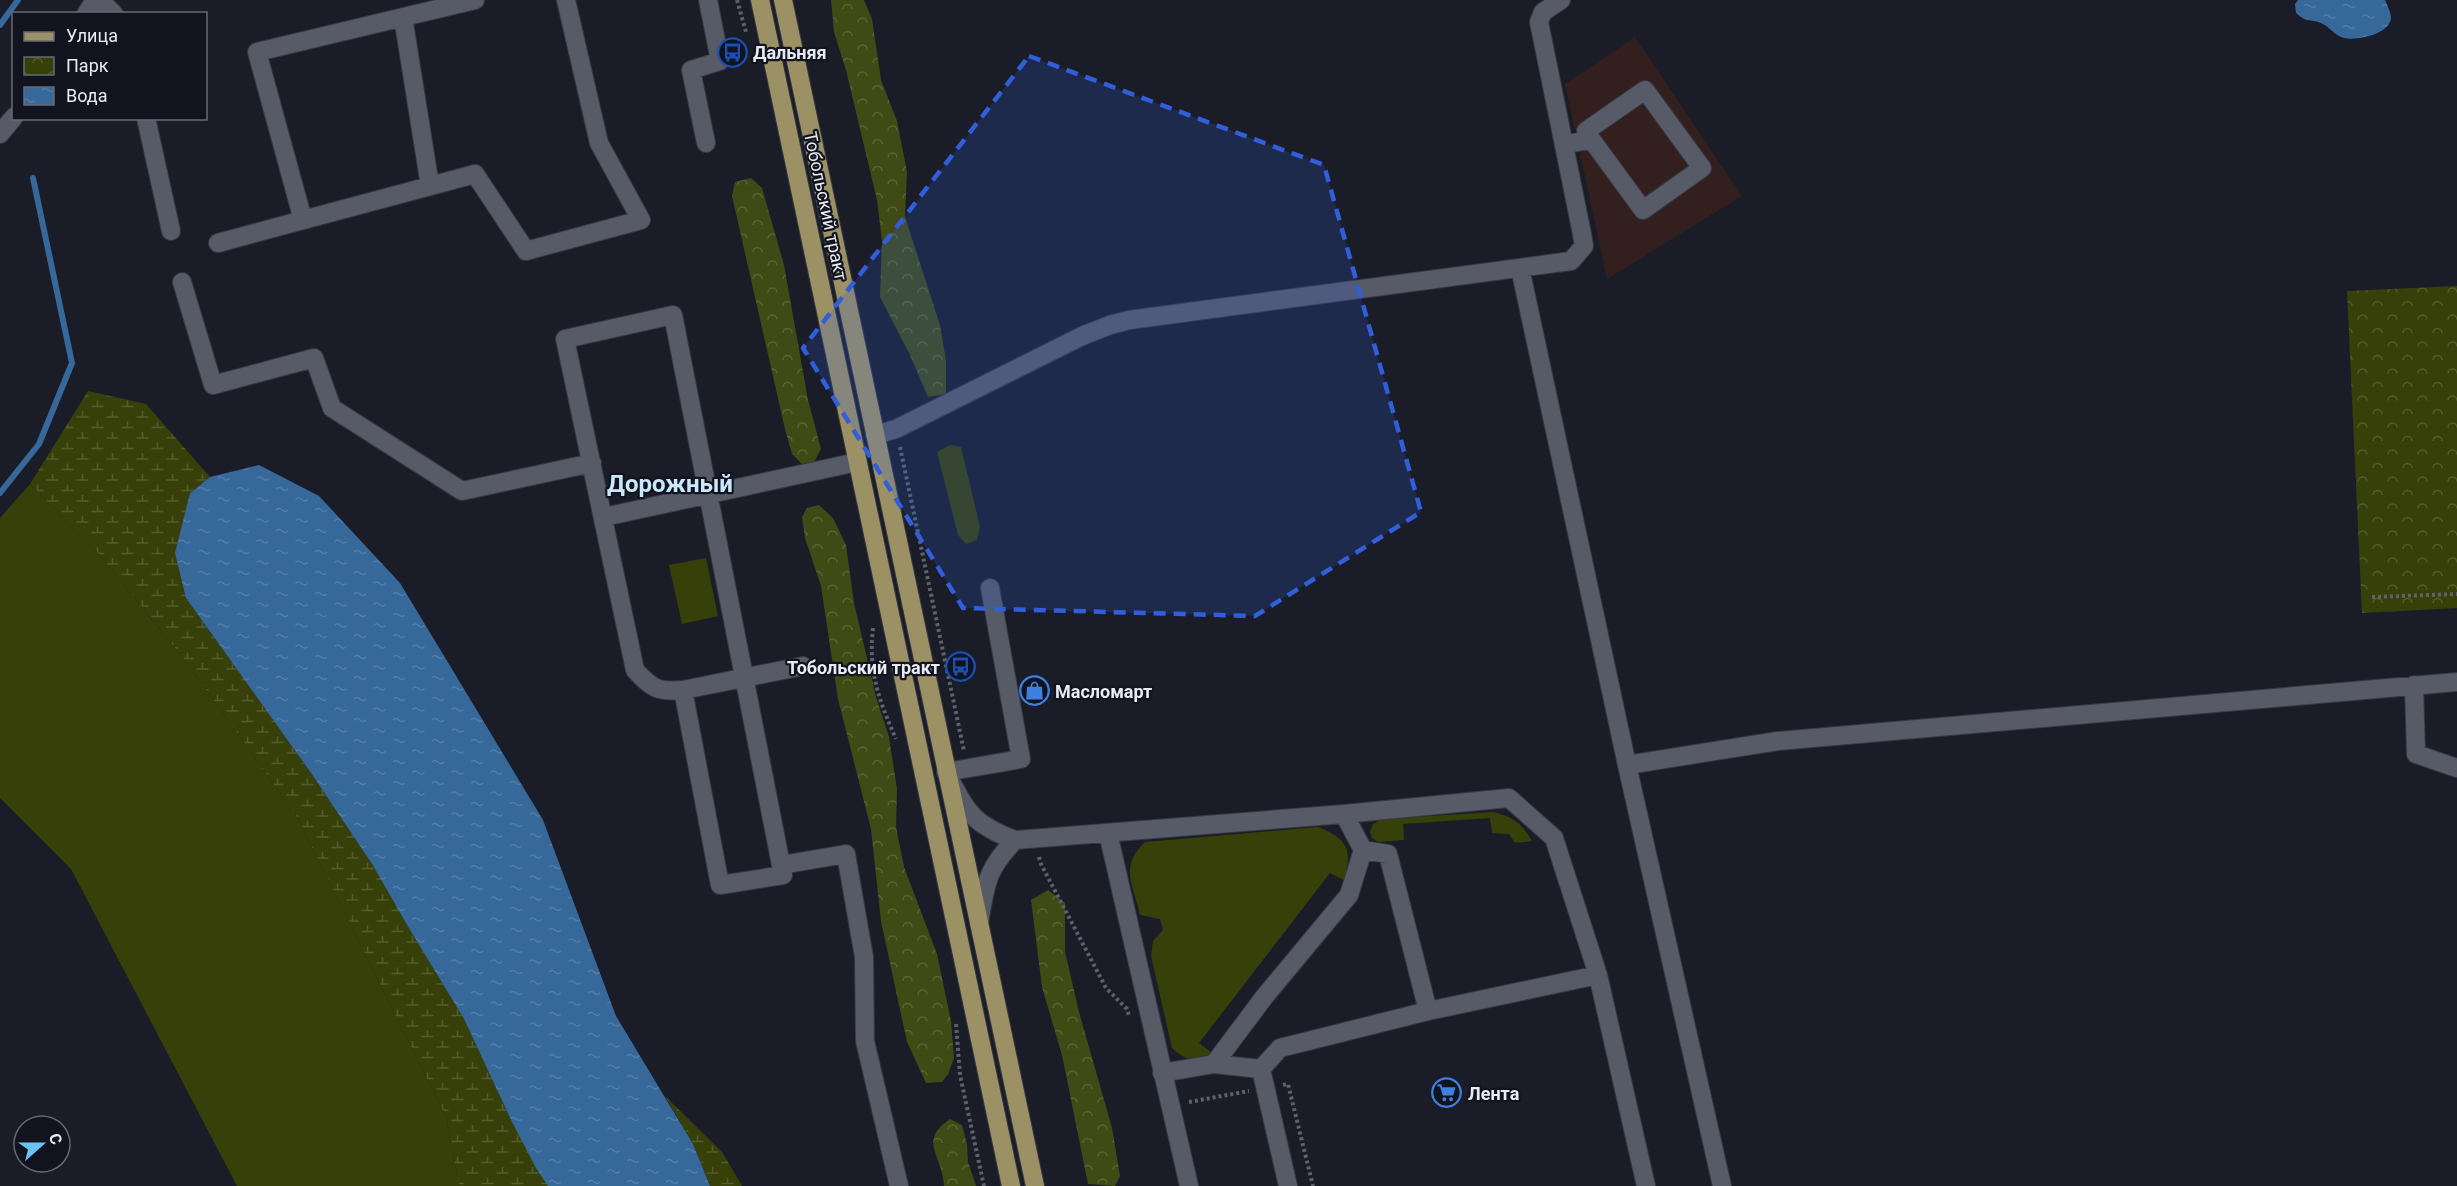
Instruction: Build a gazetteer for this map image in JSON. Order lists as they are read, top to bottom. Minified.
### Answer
{"streets":{"main road":["Тобольский тракт"]},"districts":["Дорожный"],"places":{"bus stop":["Дальняя","Тобольский тракт"],"shop":["Масломарт"],"supermarket":["Лента"]},"legend":["Улица","Парк","Вода"],"north":"right"}
